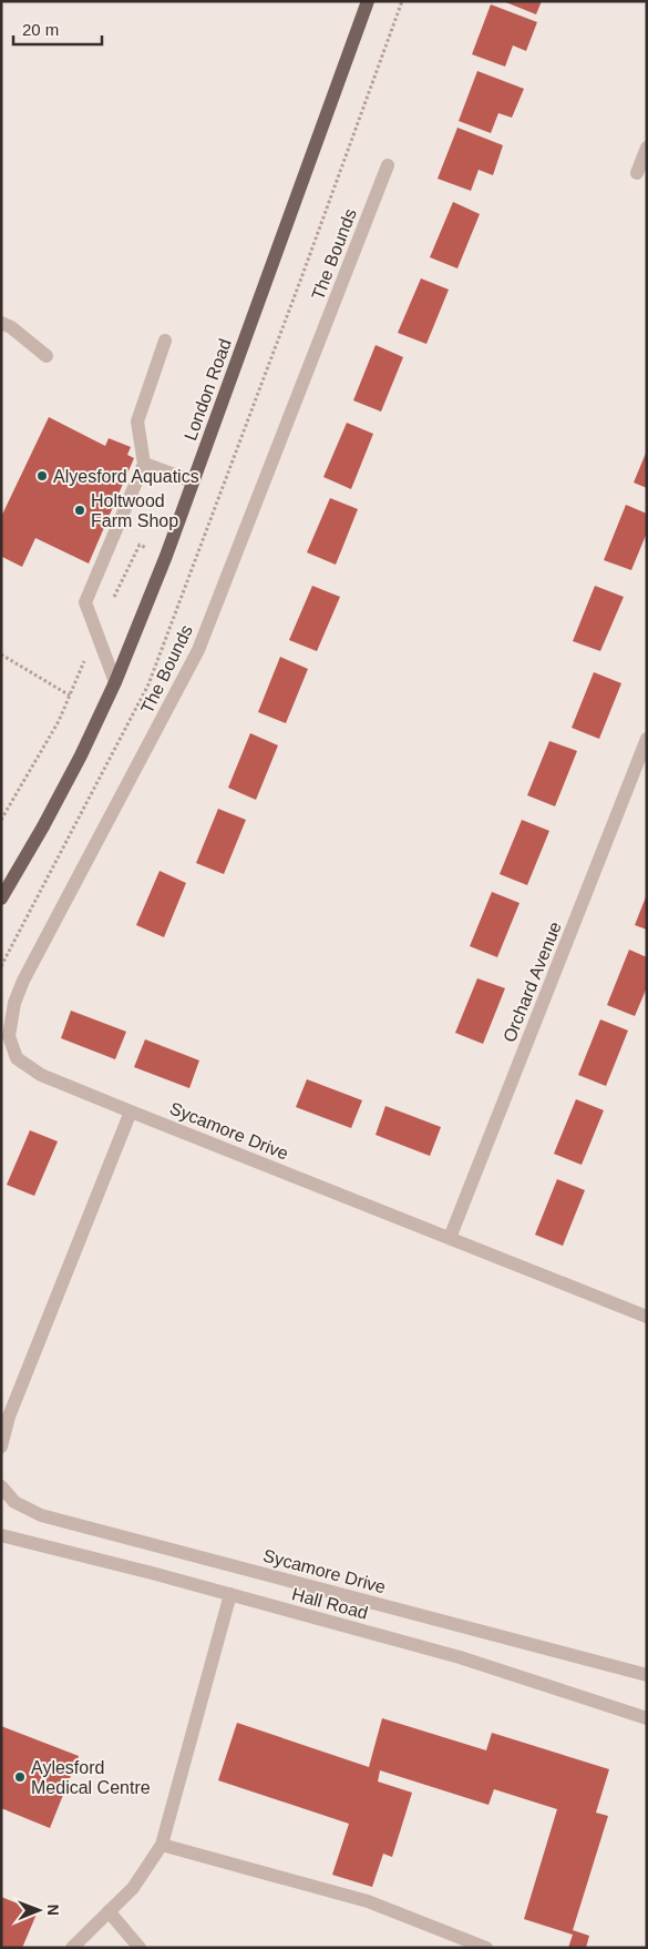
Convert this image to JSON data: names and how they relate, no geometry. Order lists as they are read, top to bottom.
{
  "streets": {
    "main road": ["London Road"],
    "street": [
      "The Bounds",
      "Orchard Avenue",
      "Sycamore Drive",
      "Hall Road"
    ]
  },
  "crossings": [
    ["The Bounds", "Sycamore Drive"],
    ["Orchard Avenue", "Sycamore Drive"]
  ],
  "places": ["Alyesford Aquatics", "Holtwood Farm Shop", "Aylesford Medical Centre"],
  "scale_bar": "20 m",
  "north": "right"
}
